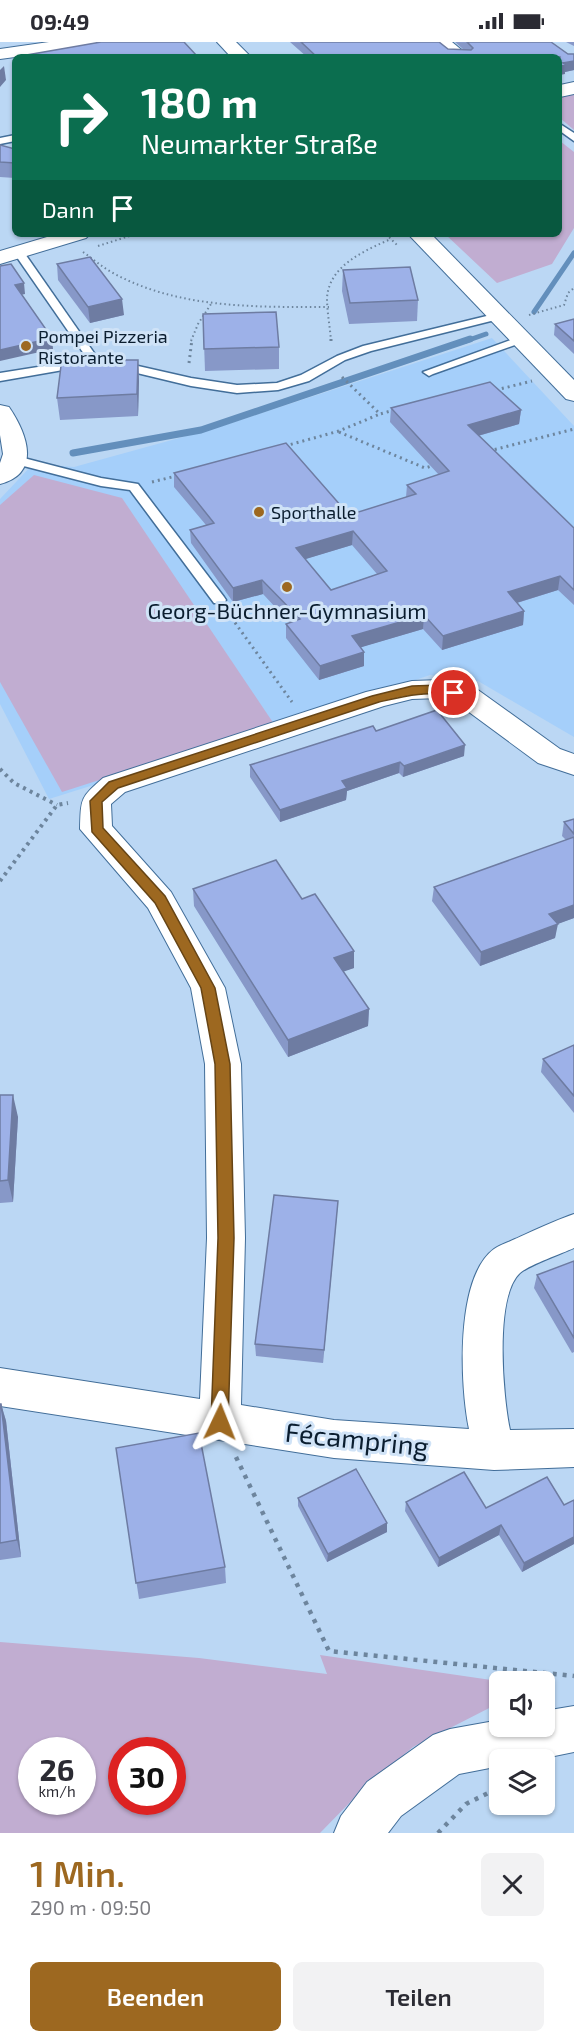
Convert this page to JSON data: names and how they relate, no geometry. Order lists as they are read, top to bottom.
{
  "streets": {
    "street": ["Fécampring"]
  },
  "places": ["Pompei Pizzeria Ristorante", "Sporthalle", "Georg-Büchner-Gymnasium"],
  "page": {
    "status": "09:49",
    "turn": ["180 m", "Neumarkter Straße"],
    "then": "Dann",
    "speed": "26 km/h",
    "limit": "30",
    "heading": ["1 Min.", "290 m · 09:50"],
    "buttons": ["Beenden", "Teilen"]
  }
}
